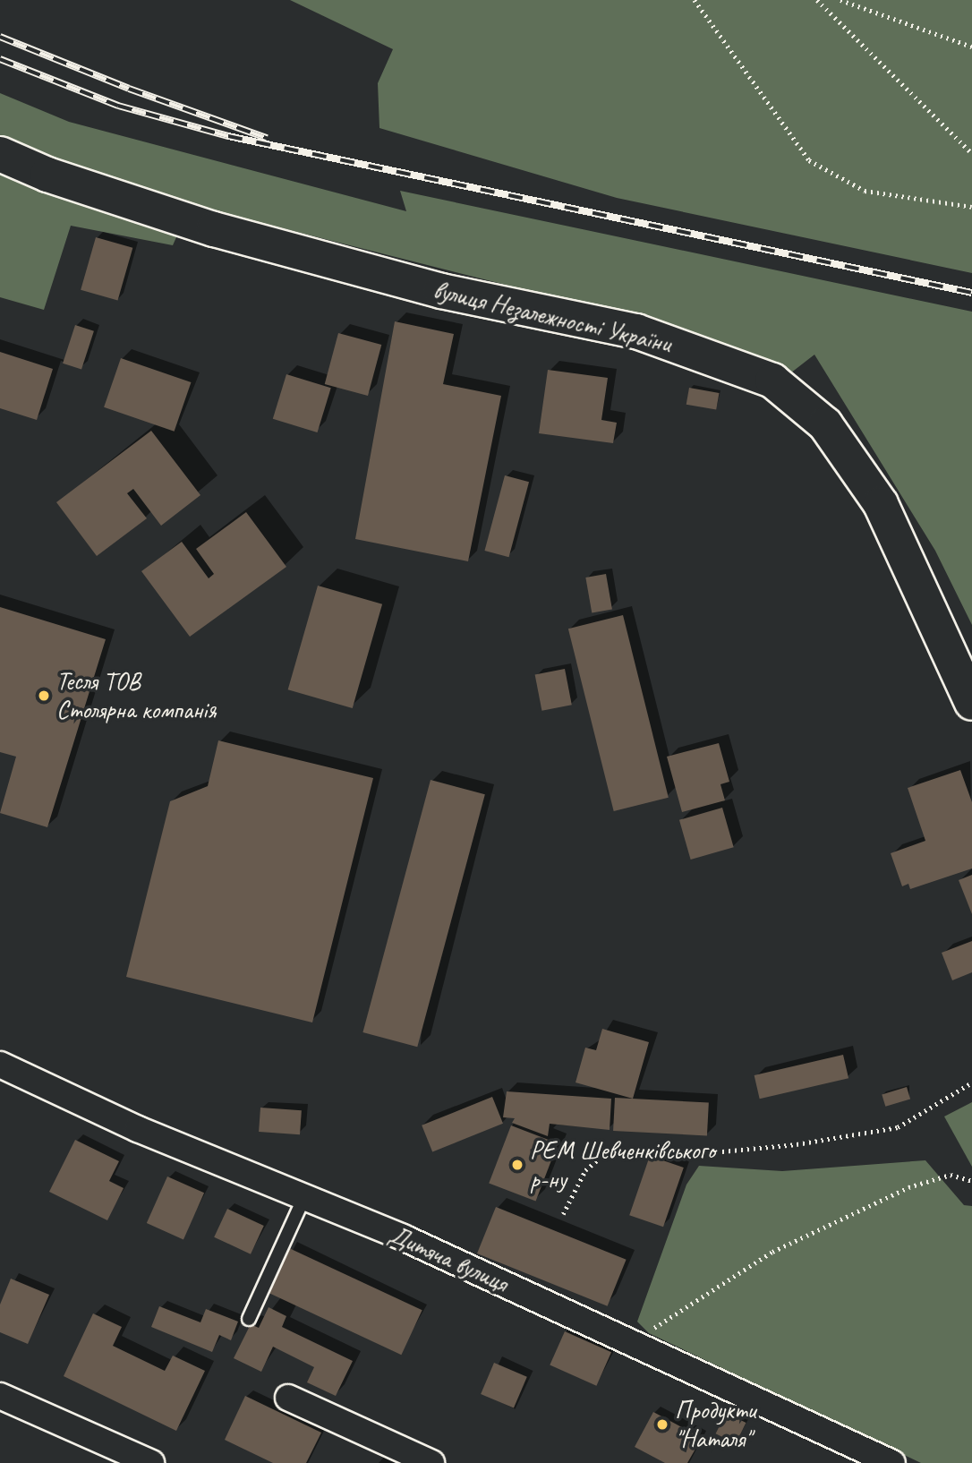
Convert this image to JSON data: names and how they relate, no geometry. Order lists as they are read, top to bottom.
{
  "streets": {
    "main road": ["вулиця Незалежності України"],
    "street": ["Дитяча вулиця"]
  },
  "places": ["Тесля ТОВ Столярна компанія", "РЕМ Шевченківського р-ну", "Продукти \"Наталя\""]
}
